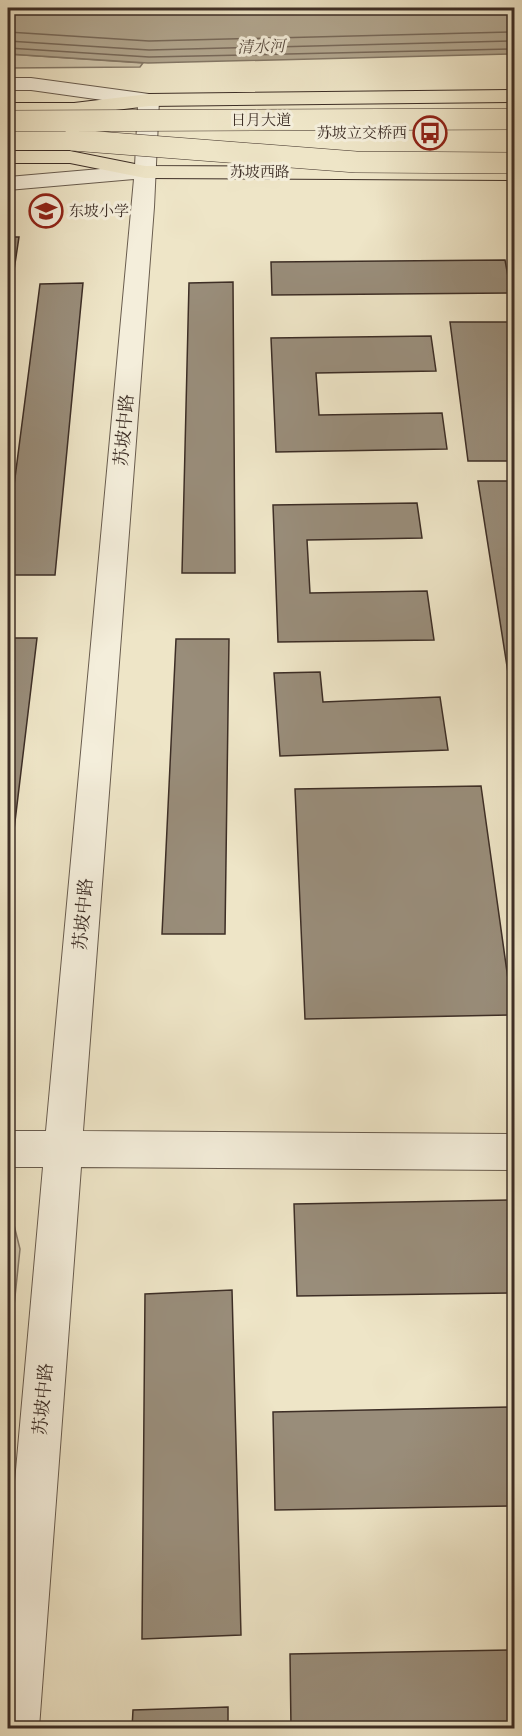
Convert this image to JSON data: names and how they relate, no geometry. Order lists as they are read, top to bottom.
{
  "streets": {
    "main road": ["日月大道", "苏坡西路"],
    "street": ["苏坡中路"]
  },
  "crossings": [
    ["苏坡西路", "苏坡中路"]
  ],
  "water": ["清水河"],
  "places": {
    "bus stop": ["苏坡立交桥西"],
    "school or university": ["东坡小学"]
  }
}
